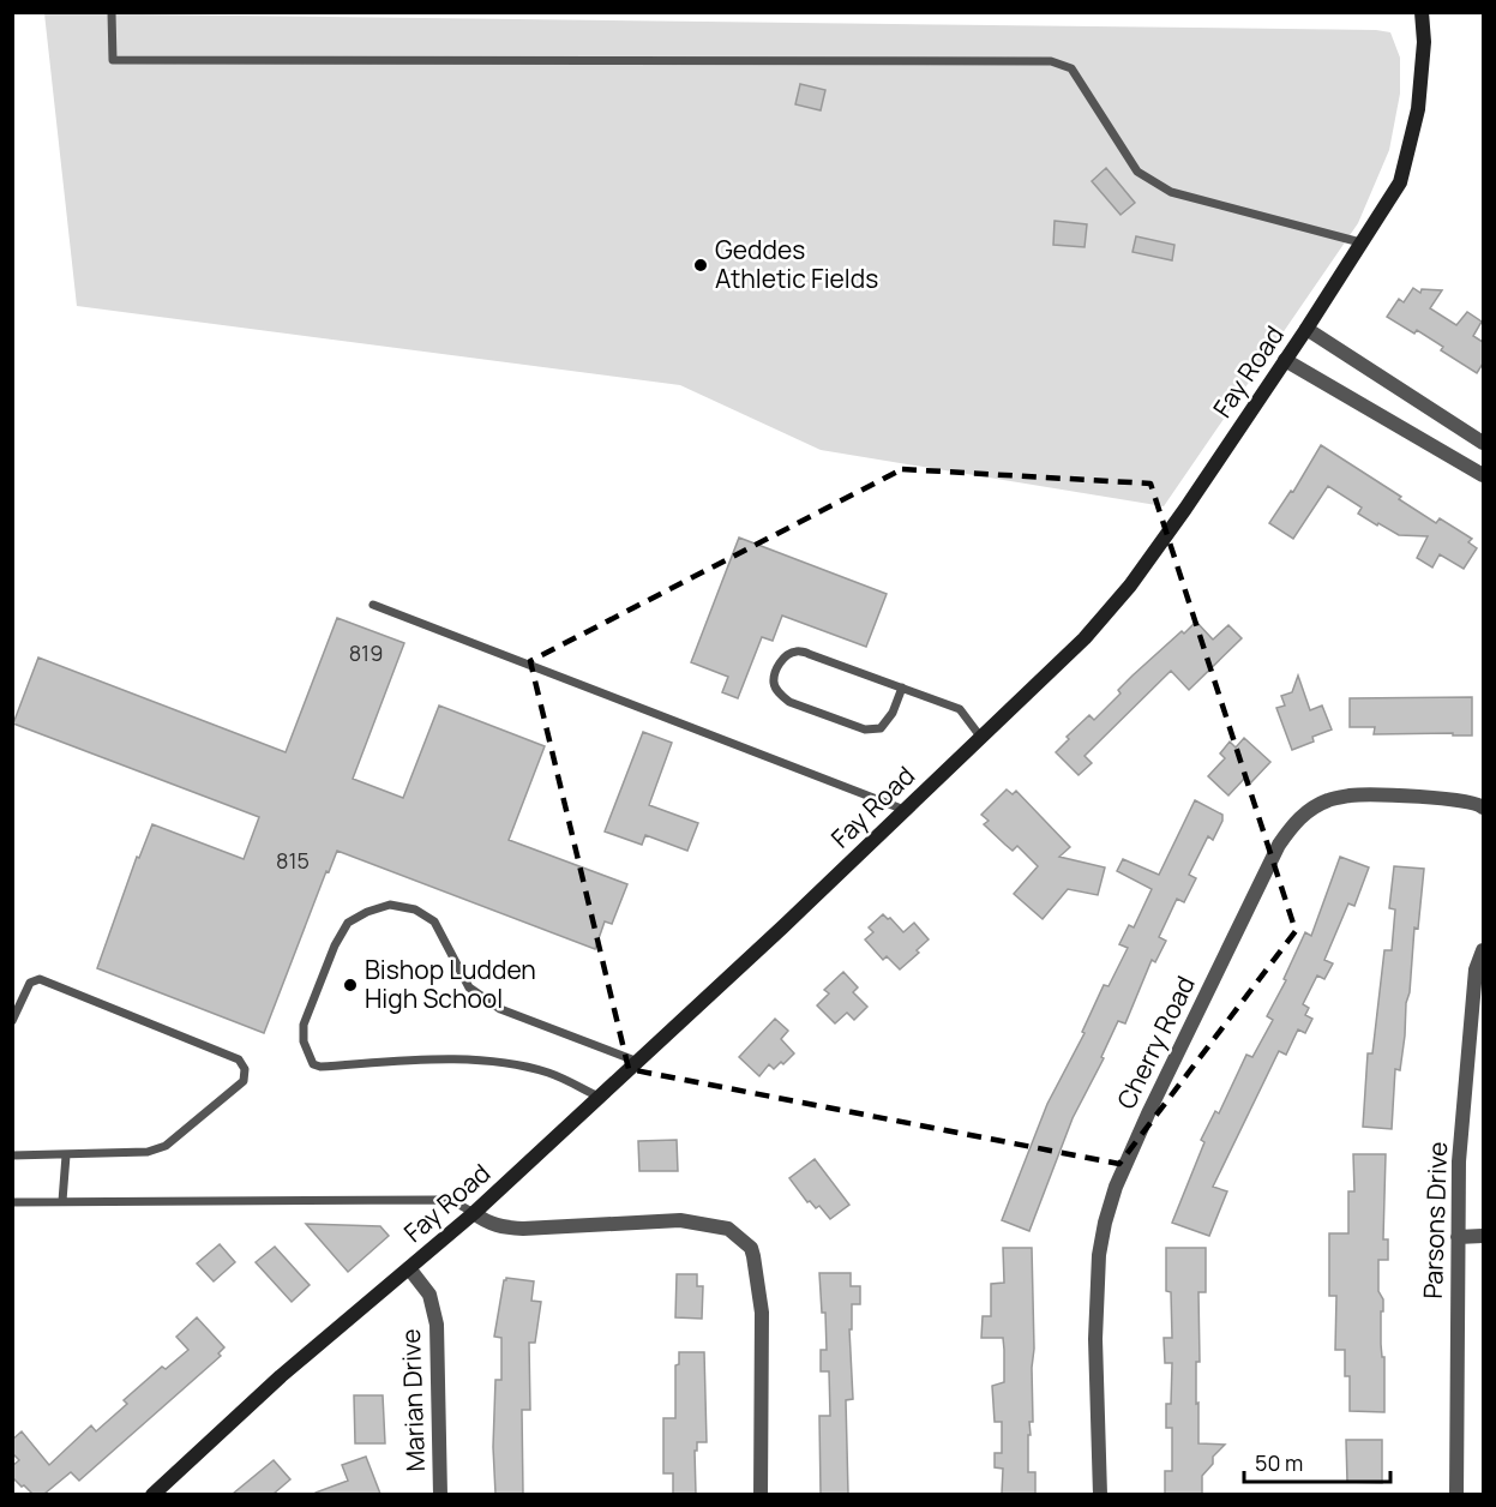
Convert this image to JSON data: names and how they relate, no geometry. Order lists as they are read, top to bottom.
{
  "streets": {
    "street": [
      "Fay Road",
      "Cherry Road",
      "Parsons Drive",
      "Marian Drive"
    ]
  },
  "crossings": [
    ["Fay Road", "Marian Drive"]
  ],
  "places": ["Geddes Athletic Fields", "Bishop Ludden High School"],
  "house_numbers": ["819", "815"],
  "scale_bar": "50 m"
}
